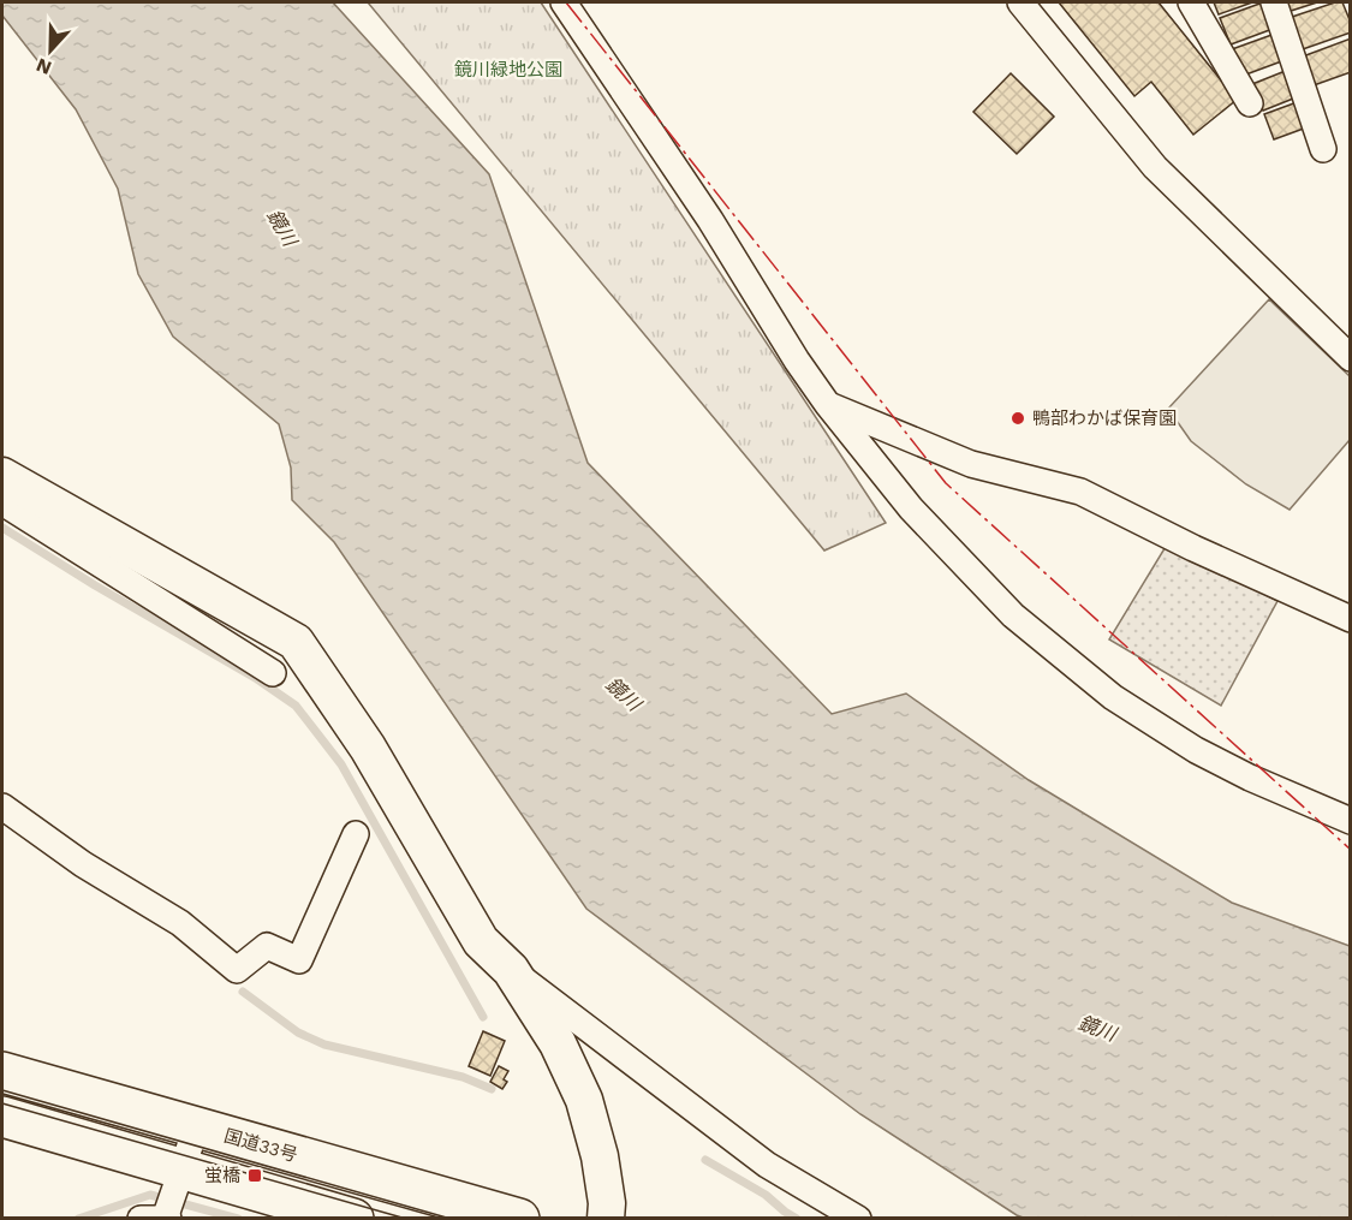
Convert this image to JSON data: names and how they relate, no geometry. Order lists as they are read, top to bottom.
{
  "streets": {
    "highway": ["国道33号"]
  },
  "water": ["鏡川"],
  "parks": ["鏡川緑地公園"],
  "places": {
    "other": ["鴨部わかば保育園"],
    "transit": ["蛍橋"]
  },
  "north": "bottom"
}
